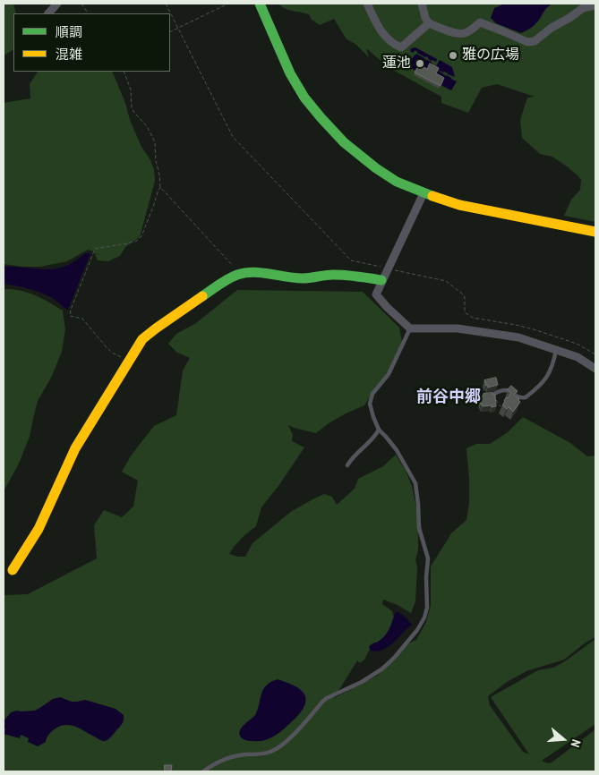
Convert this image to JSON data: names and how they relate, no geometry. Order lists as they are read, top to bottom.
{
  "districts": ["前谷中郷"],
  "places": ["雅の広場", "蓮池"],
  "legend": ["順調", "混雑"],
  "north": "right"
}
